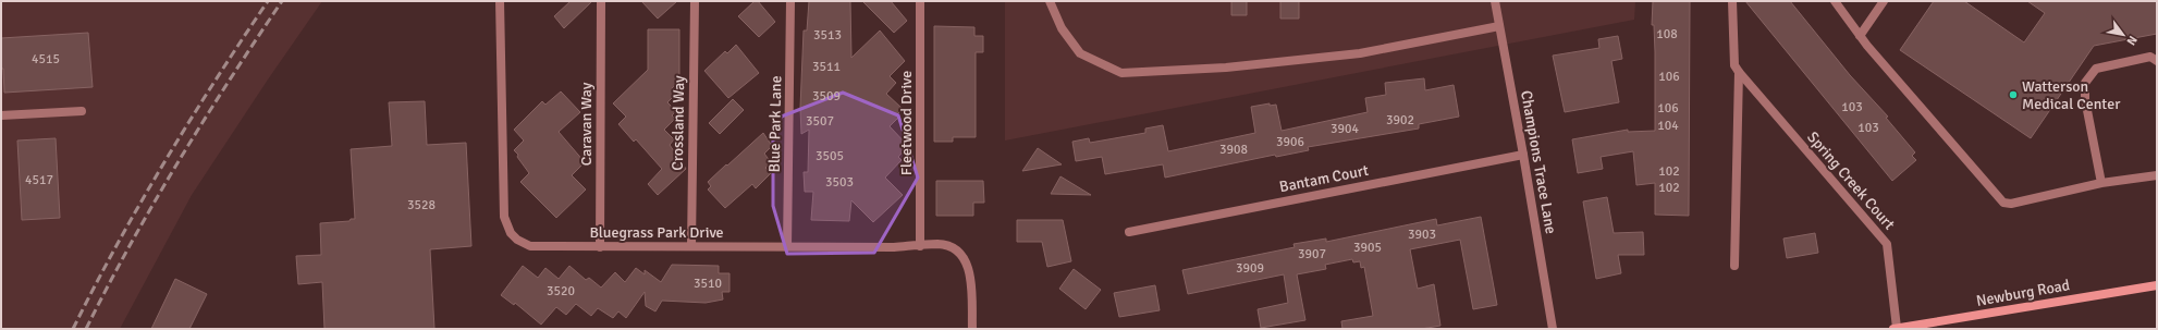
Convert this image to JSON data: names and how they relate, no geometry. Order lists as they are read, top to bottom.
{
  "streets": {
    "main road": ["Newburg Road"],
    "street": [
      "Crossland Way",
      "Fleetwood Drive",
      "Caravan Way",
      "Blue Park Lane",
      "Champions Trace Lane",
      "Bantam Court",
      "Spring Creek Court",
      "Bluegrass Park Drive"
    ]
  },
  "crossings": [
    ["Crossland Way", "Bluegrass Park Drive"],
    ["Fleetwood Drive", "Bluegrass Park Drive"],
    ["Caravan Way", "Bluegrass Park Drive"],
    ["Blue Park Lane", "Bluegrass Park Drive"],
    ["Champions Trace Lane", "Bantam Court"],
    ["Spring Creek Court", "Newburg Road"]
  ],
  "places": ["Watterson Medical Center"],
  "house_numbers": [
    "108",
    "3513",
    "4515",
    "3511",
    "106",
    "3509",
    "103",
    "106",
    "3902",
    "3507",
    "104",
    "103",
    "3904",
    "3906",
    "3908",
    "3505",
    "102",
    "4517",
    "3503",
    "102",
    "3528",
    "3903",
    "3905",
    "3907",
    "3909",
    "3510",
    "3520"
  ],
  "north": "bottom right"
}
